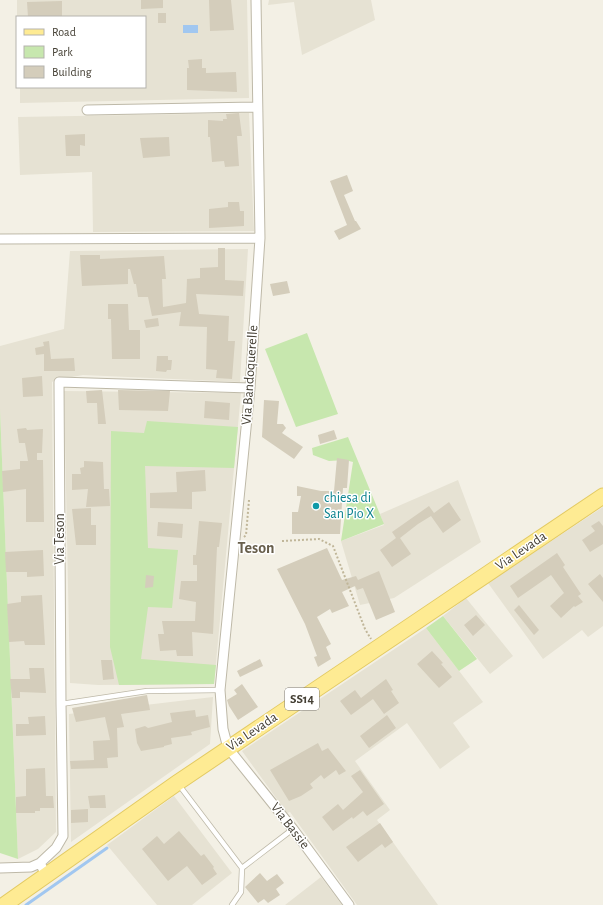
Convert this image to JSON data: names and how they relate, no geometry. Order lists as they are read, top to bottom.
{
  "streets": {
    "main road": ["Via Levada", "SS14"],
    "street": ["Via Bandoquerelle", "Via Teson", "Via Bassie"]
  },
  "crossings": [
    ["Via Bandoquerelle", "Via Teson"],
    ["Via Bandoquerelle", "Via Levada"],
    ["Via Bandoquerelle", "Via Bassie"],
    ["Via Teson", "Via Levada"],
    ["Via Levada", "Via Bassie"]
  ],
  "districts": ["Teson"],
  "places": ["chiesa di San Pio X"],
  "legend": ["Road", "Park", "Building"]
}
